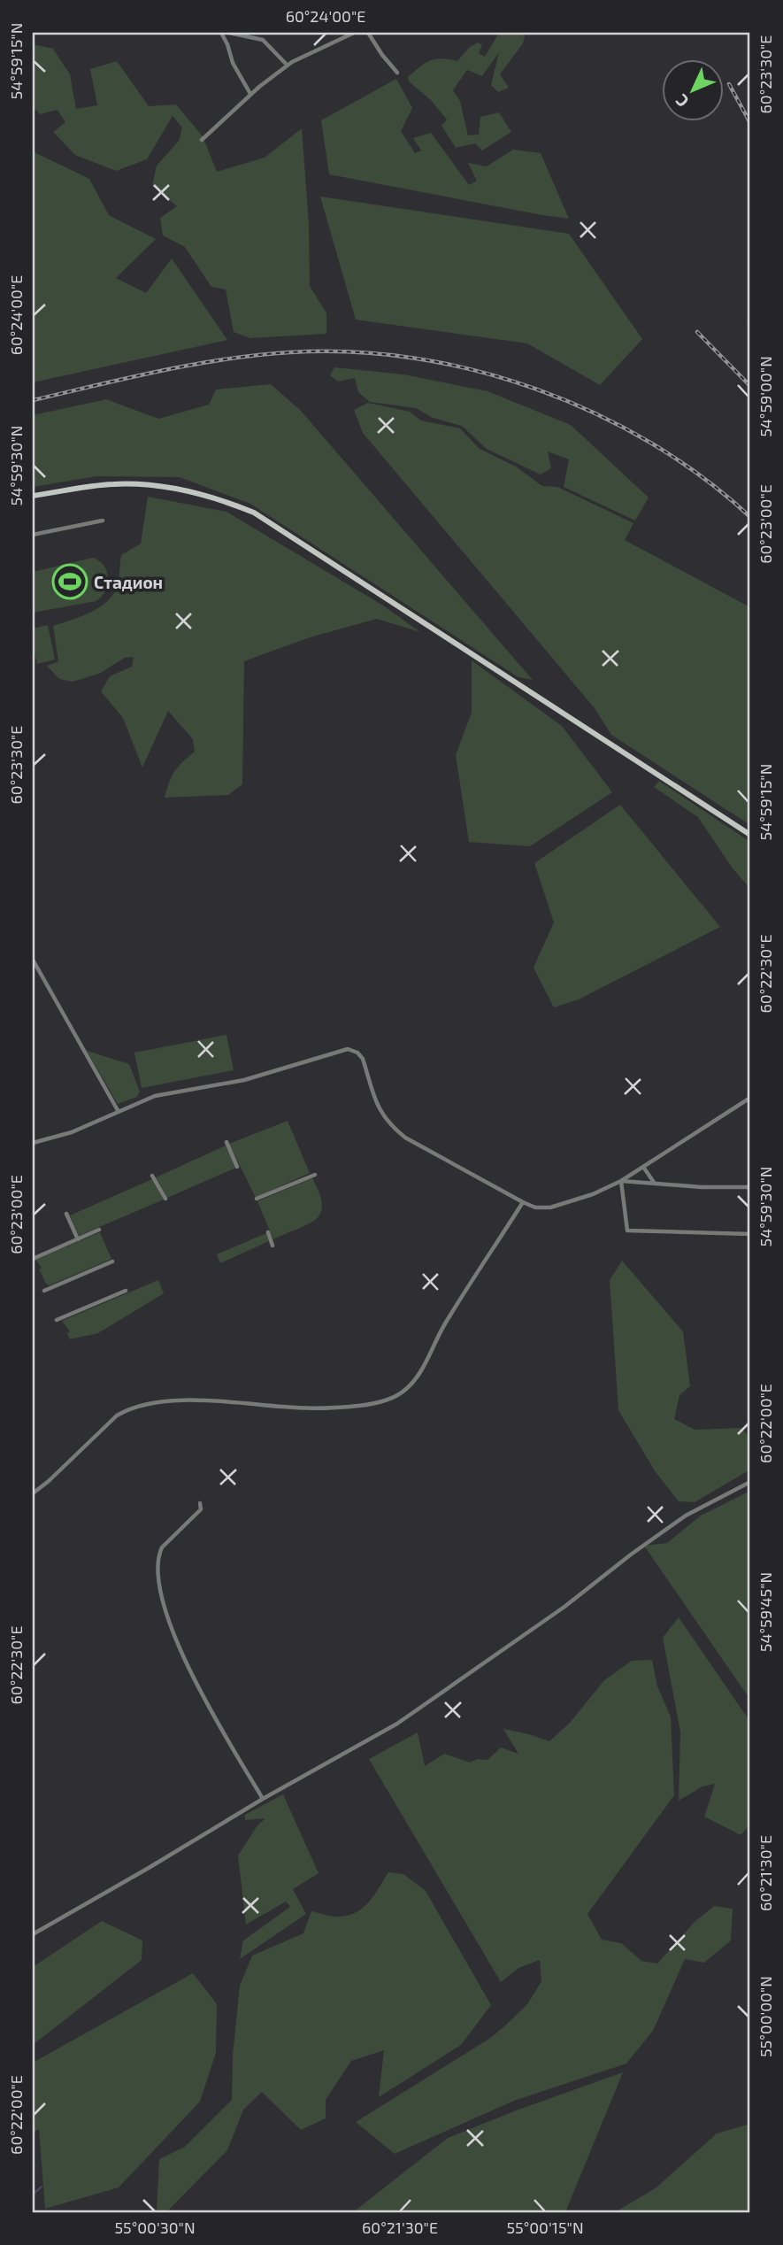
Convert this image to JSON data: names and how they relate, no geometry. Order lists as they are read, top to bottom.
{
  "places": {
    "sports": ["Стадион"]
  },
  "north": "bottom left",
  "coordinates": [
    "60°24'00\"E",
    "54°59'15\"N",
    "60°23'30\"E",
    "54°59'00\"N",
    "54°59'30\"N",
    "60°23'00\"E",
    "60°22'30\"E",
    "60°22'00\"E",
    "54°59'45\"N",
    "60°21'30\"E",
    "55°00'00\"N",
    "55°00'30\"N",
    "55°00'15\"N"
  ]
}
